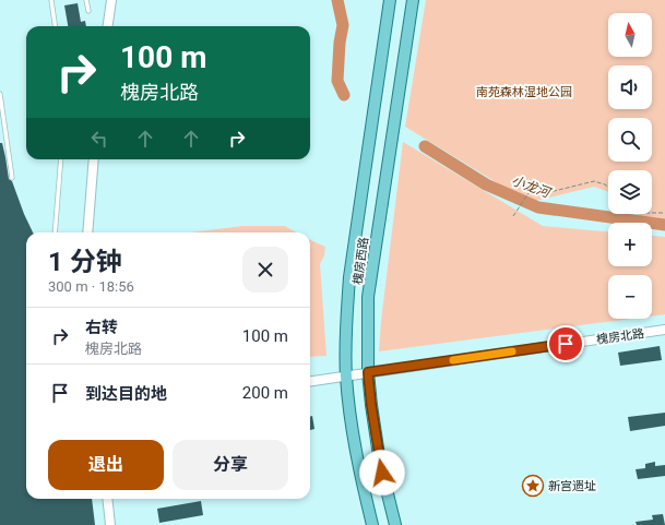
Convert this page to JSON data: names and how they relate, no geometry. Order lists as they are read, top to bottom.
{
  "streets": {
    "main road": ["槐房西路"],
    "street": ["槐房北路"]
  },
  "crossings": [
    ["槐房西路", "槐房北路"]
  ],
  "water": ["小龙河"],
  "parks": ["南苑森林湿地公园"],
  "places": {
    "place": ["新宫遗址"]
  },
  "north": "top",
  "page": {
    "map_buttons": ["+", "−"],
    "turn": ["100 m", "槐房北路"],
    "heading": ["1 分钟", "300 m · 18:56"],
    "list": [
      {
        "name": "右转",
        "note": "槐房北路",
        "value": "100 m"
      },
      {
        "name": "到达目的地",
        "value": "200 m"
      }
    ],
    "buttons": ["退出", "分享"]
  }
}
